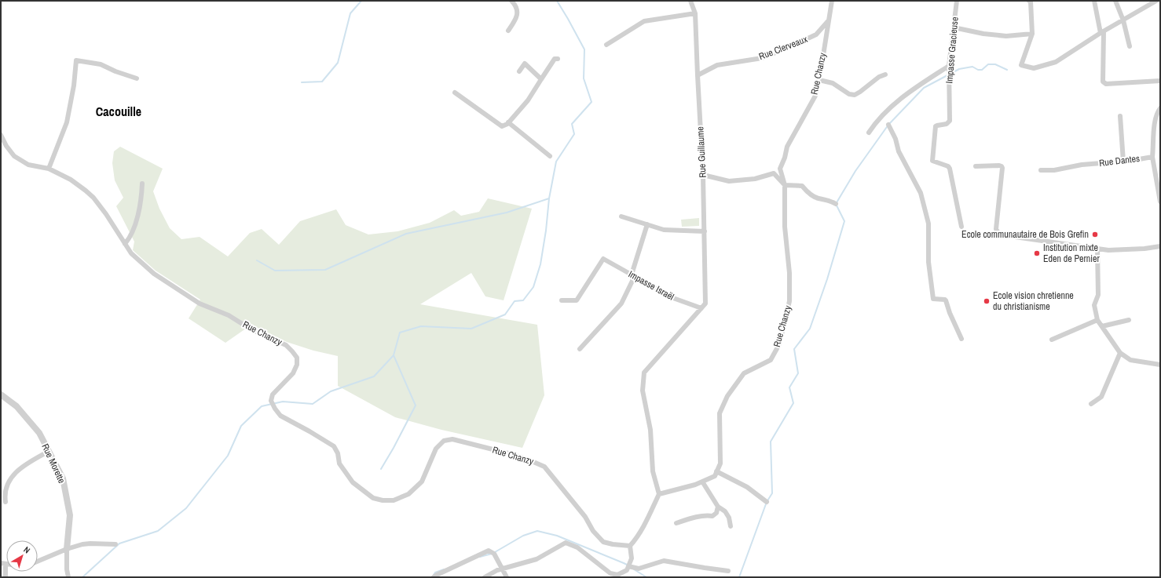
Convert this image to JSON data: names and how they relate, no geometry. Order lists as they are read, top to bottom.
{
  "streets": {
    "street": [
      "Rue Clerveaux",
      "Impasse Gracieuse",
      "Rue Chanzy",
      "Rue Guillaume",
      "Rue Dantes",
      "Impasse Israël",
      "Rue Morette"
    ]
  },
  "crossings": [
    ["Rue Clerveaux", "Rue Chanzy"],
    ["Rue Clerveaux", "Rue Guillaume"],
    ["Rue Guillaume", "Impasse Israël"]
  ],
  "districts": ["Cacouille"],
  "places": ["Ecole communautaire de Bois Grefin", "Institution mixte Eden de Pernier", "Ecole vision chretienne du christianisme"],
  "north": "top right"
}
